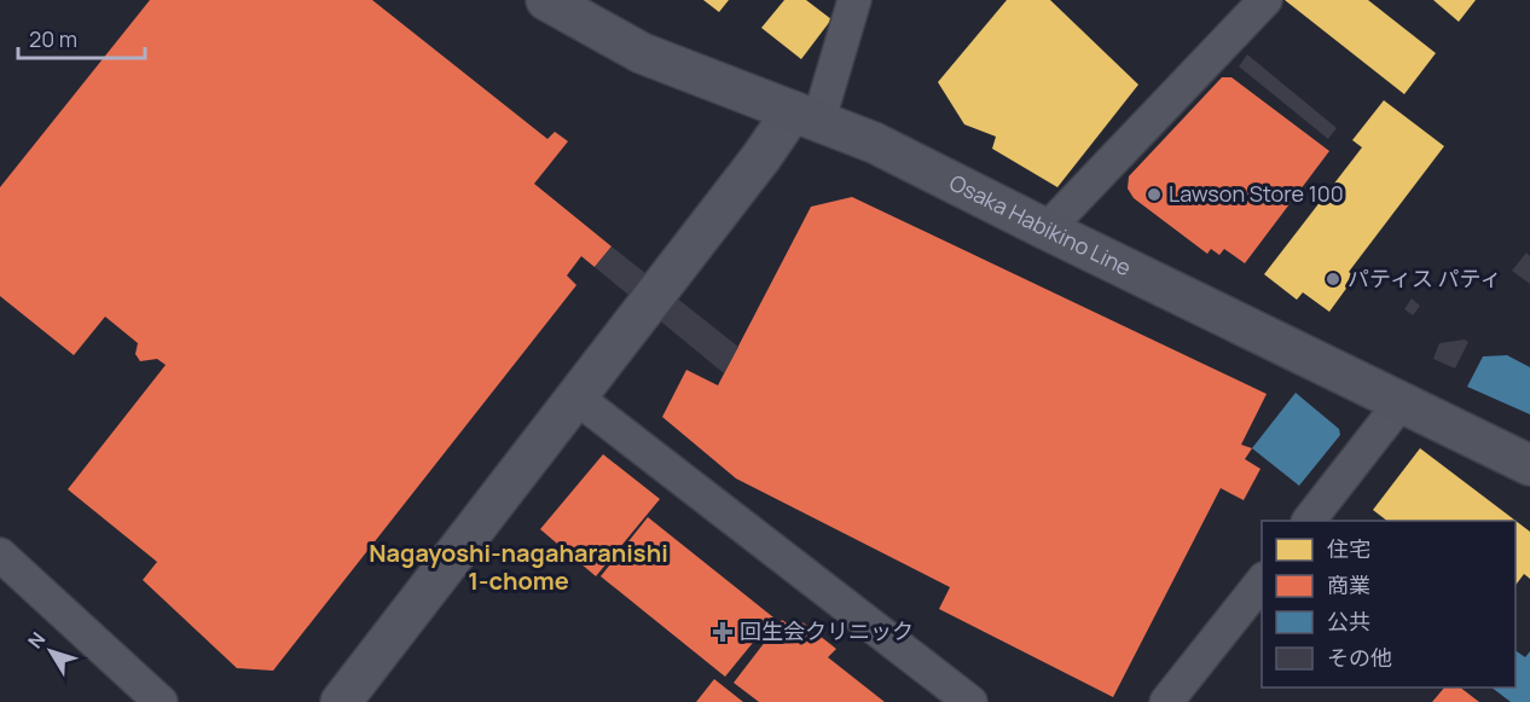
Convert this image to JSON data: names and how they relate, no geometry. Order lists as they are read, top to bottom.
{
  "streets": {
    "main road": ["Osaka Habikino Line"]
  },
  "districts": ["Nagayoshi-nagaharanishi 1-chome"],
  "places": {
    "other": ["Lawson Store 100", "パティス パティ"],
    "health": ["回生会クリニック"]
  },
  "legend": [
    "住宅",
    "商業",
    "公共",
    "その他"
  ],
  "scale_bar": "20 m",
  "north": "top left"
}
